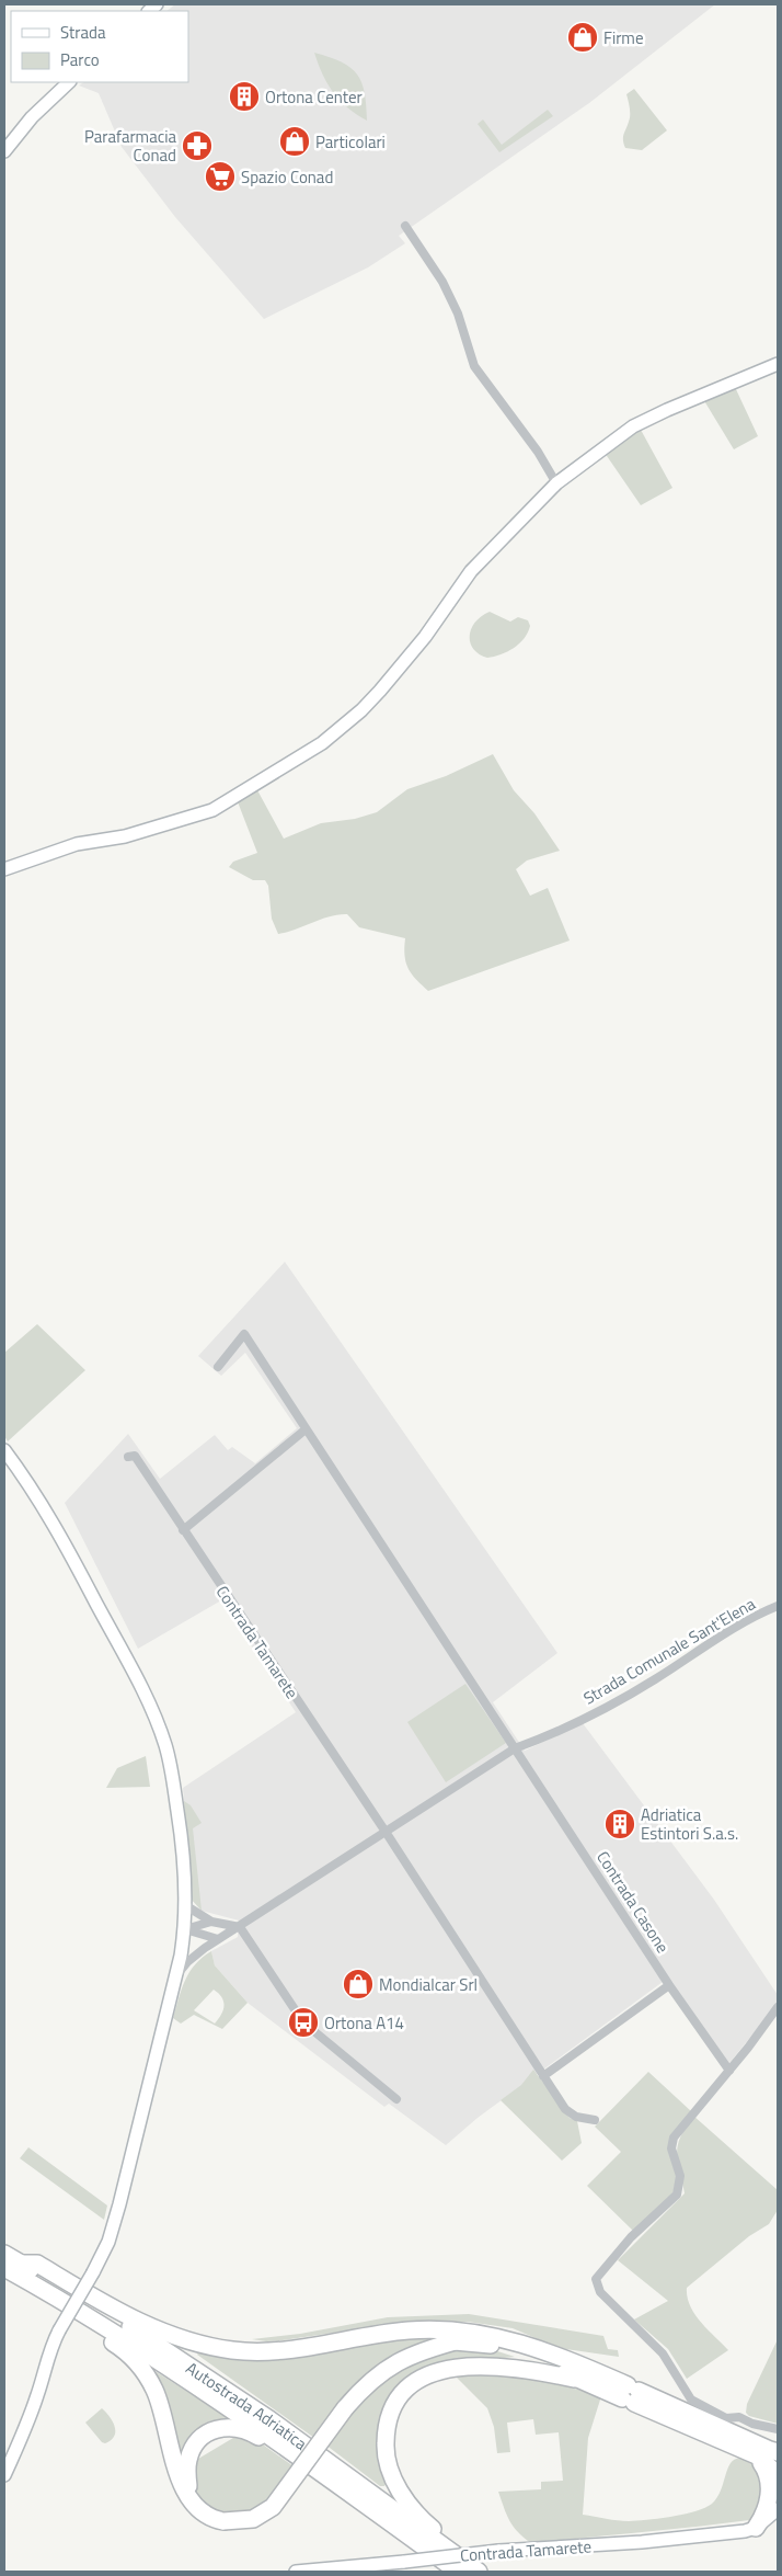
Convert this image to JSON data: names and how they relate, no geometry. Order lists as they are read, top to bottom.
{
  "streets": {
    "highway": ["Autostrada Adriatica"],
    "main road": ["Contrada Tamarete"],
    "street": ["Strada Comunale Sant'Elena", "Contrada Casone"]
  },
  "crossings": [
    ["Contrada Tamarete", "Strada Comunale Sant'Elena"],
    ["Strada Comunale Sant'Elena", "Contrada Casone"]
  ],
  "places": {
    "shop": ["Firme", "Particolari", "Mondialcar Srl"],
    "building": ["Ortona Center", "Adriatica Estintori S.a.s."],
    "pharmacy": ["Parafarmacia Conad"],
    "supermarket": ["Spazio Conad"],
    "bus stop": ["Ortona A14"]
  },
  "legend": ["Strada", "Parco"]
}
